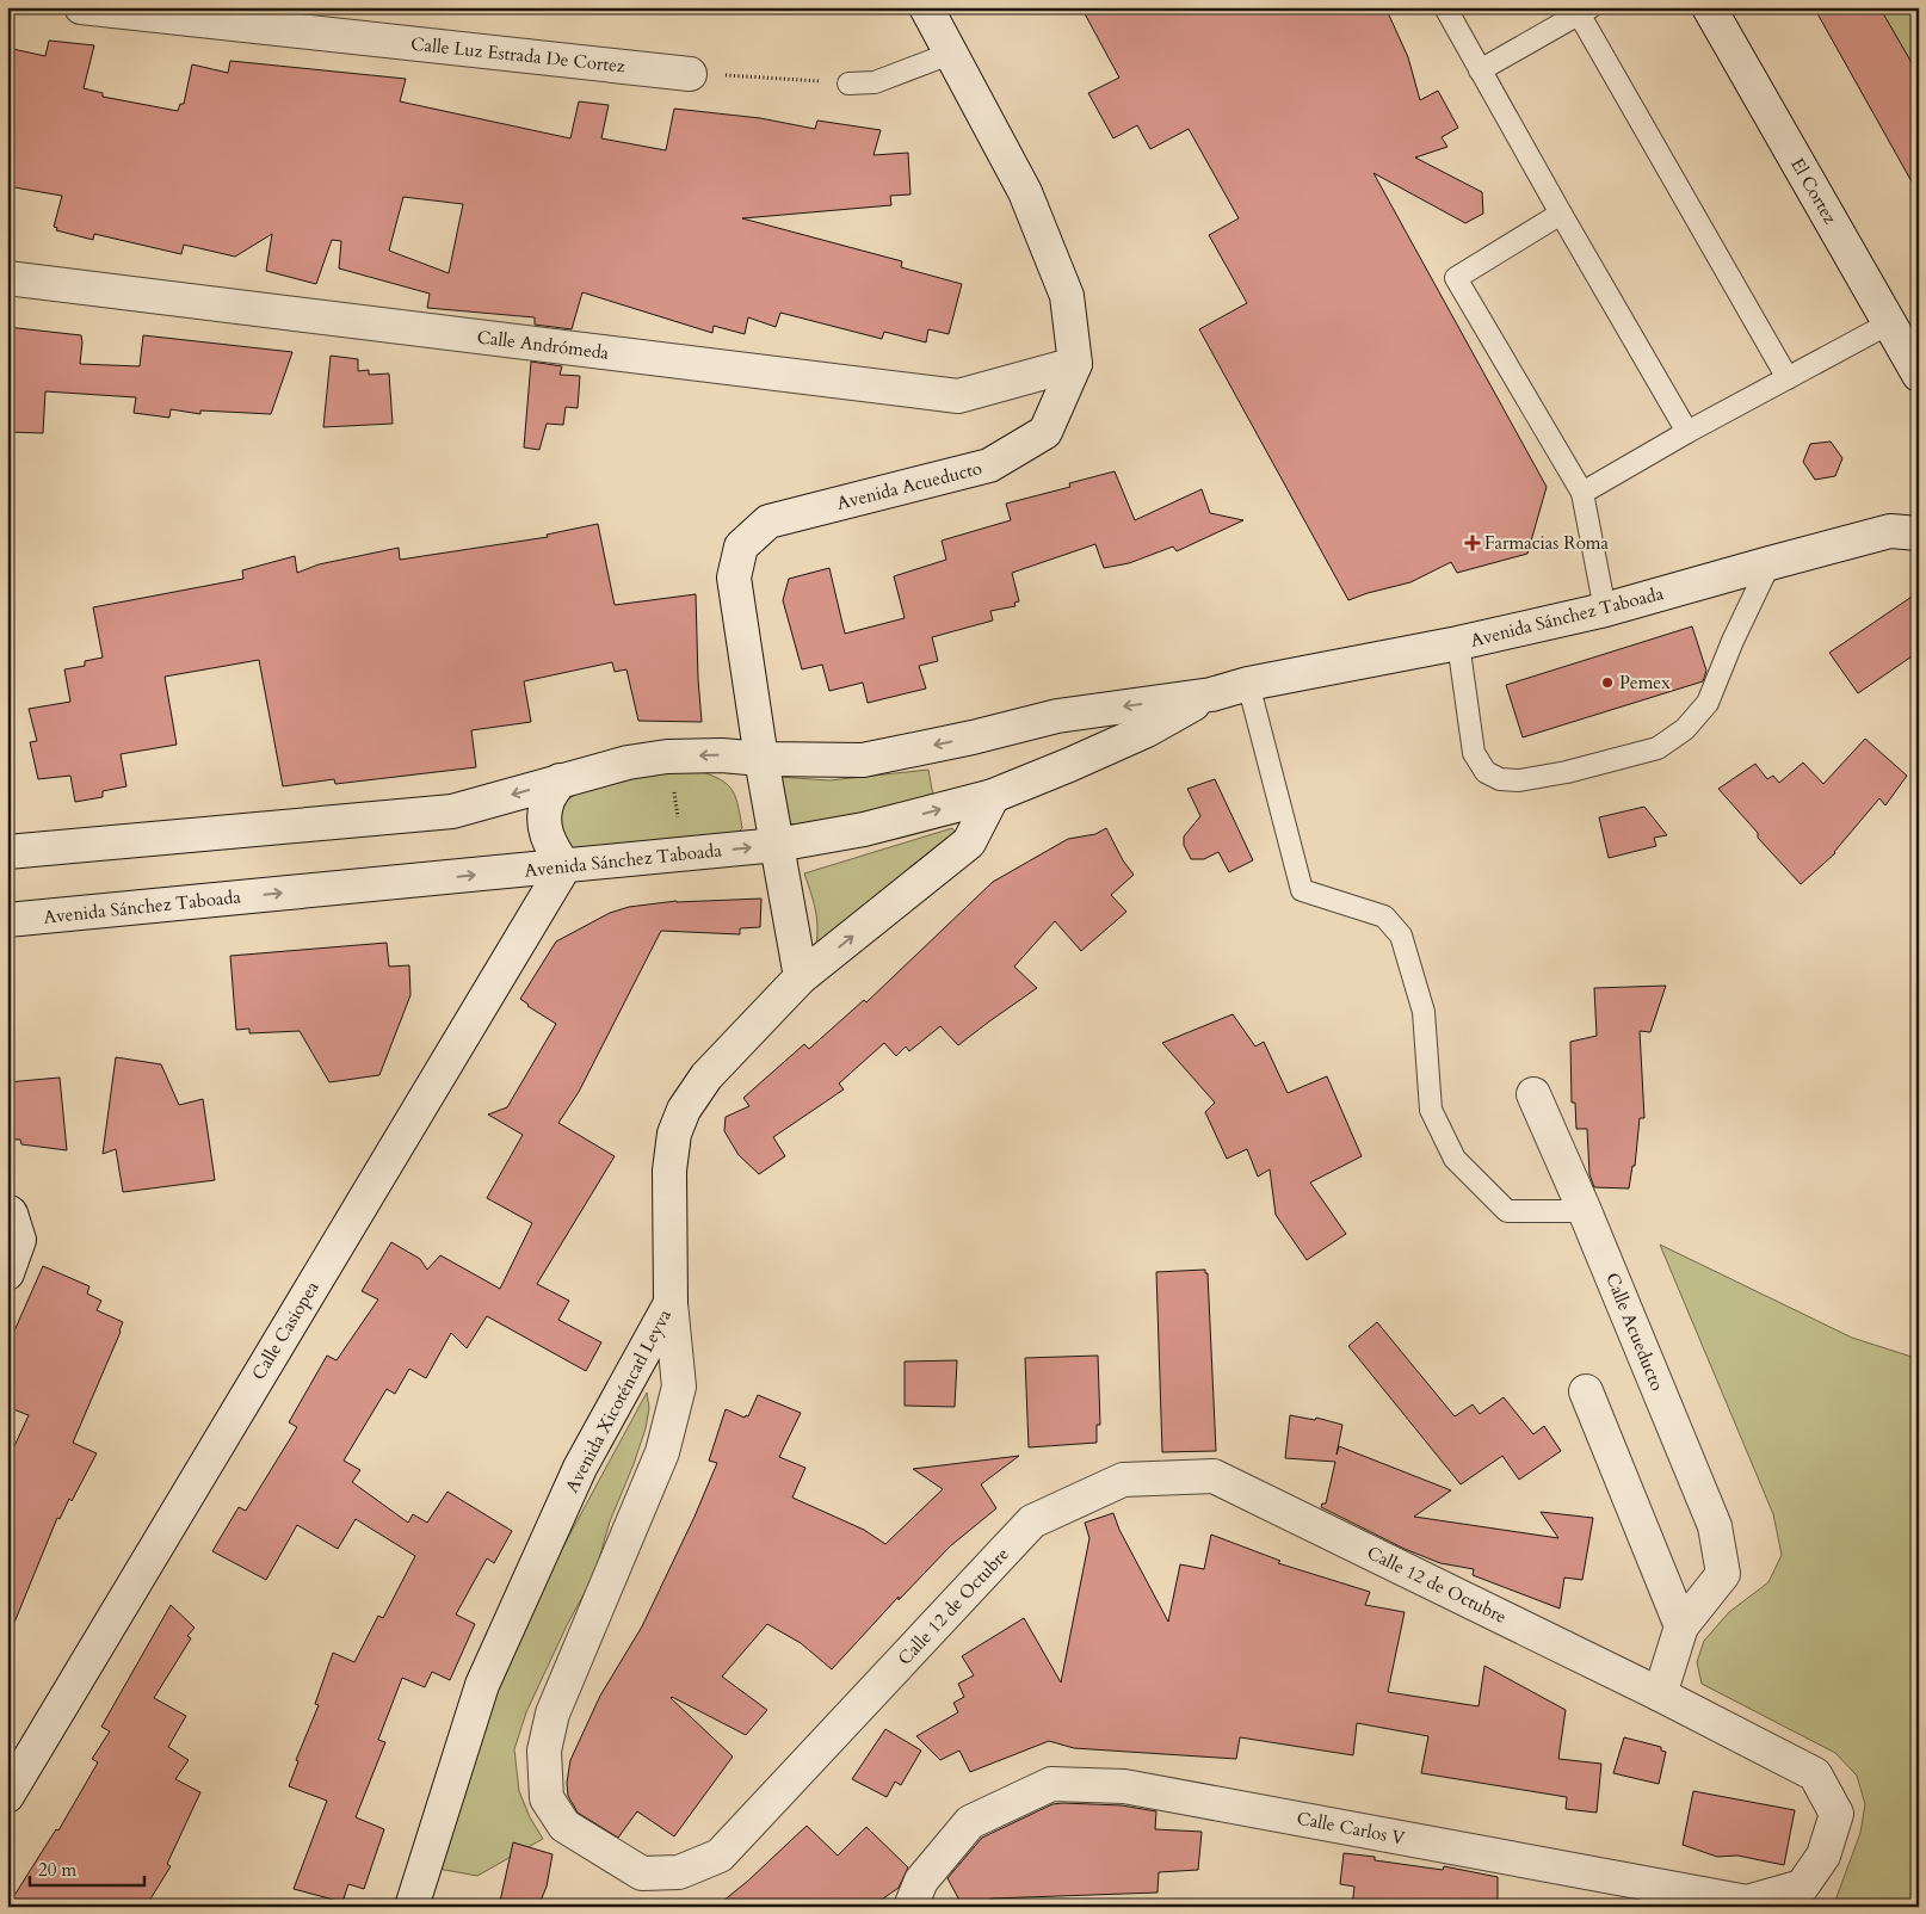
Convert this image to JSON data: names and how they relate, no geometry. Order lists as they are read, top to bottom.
{
  "streets": {
    "street": [
      "Calle Luz Estrada De Cortez",
      "El Cortez",
      "Calle Andrómeda",
      "Avenida Acueducto",
      "Avenida Sánchez Taboada",
      "Calle Casiopea",
      "Calle Acueducto",
      "Avenida Xicoténcatl Leyva",
      "Calle 12 de Octubre",
      "Calle Carlos V"
    ]
  },
  "crossings": [
    ["Calle Andrómeda", "Avenida Acueducto"],
    ["Avenida Acueducto", "Avenida Sánchez Taboada"],
    ["Avenida Sánchez Taboada", "Calle Casiopea"],
    ["Avenida Sánchez Taboada", "Avenida Xicoténcatl Leyva"],
    ["Avenida Xicoténcatl Leyva", "Calle 12 de Octubre"],
    ["Calle 12 de Octubre", "Calle Carlos V"]
  ],
  "places": {
    "health": ["Farmacias Roma"],
    "other": ["Pemex"]
  },
  "scale_bar": "20 m"
}
